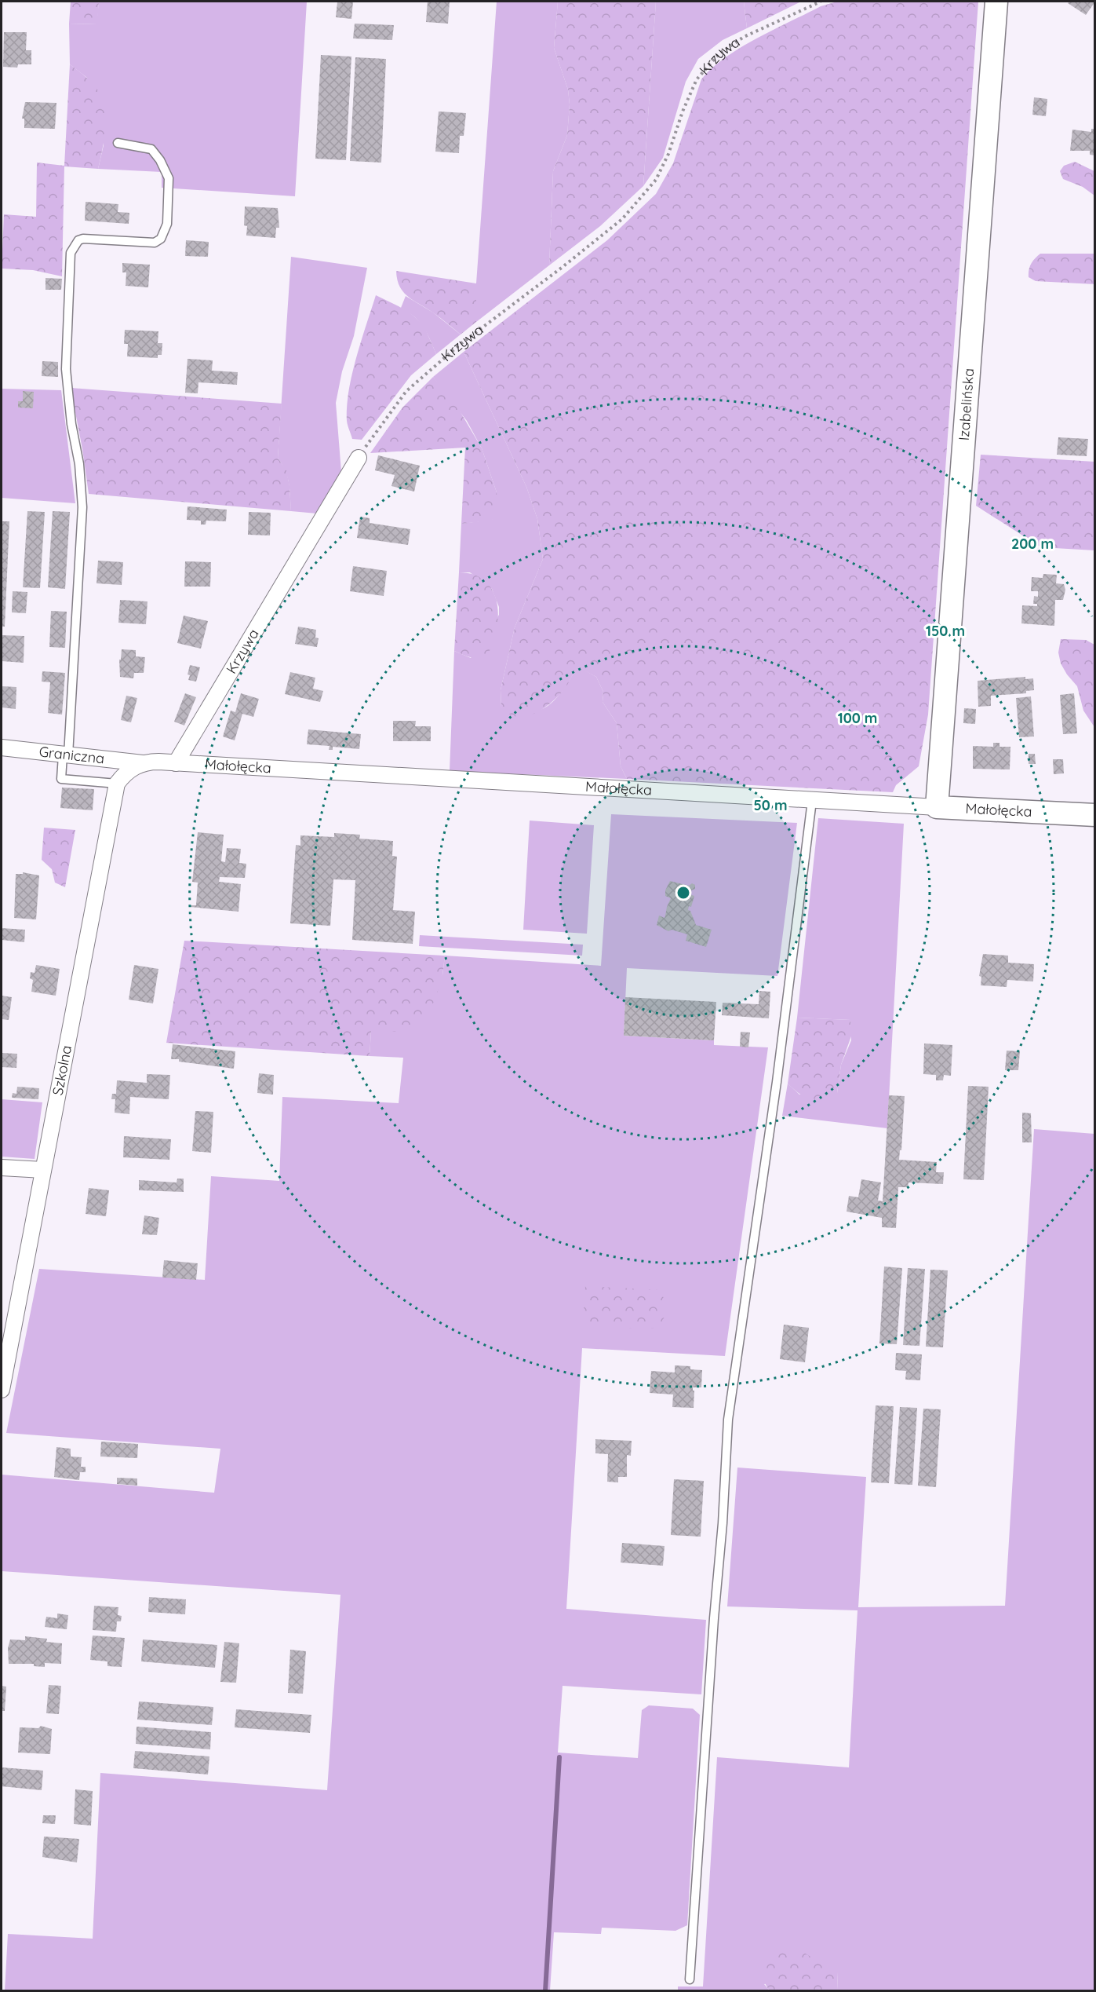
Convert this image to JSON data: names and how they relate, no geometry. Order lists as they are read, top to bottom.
{
  "streets": {
    "street": [
      "Krzywa",
      "Izabelińska",
      "Graniczna",
      "Małołęcka",
      "Szkolna"
    ]
  },
  "crossings": [
    ["Krzywa", "Małołęcka"],
    ["Izabelińska", "Małołęcka"],
    ["Graniczna", "Małołęcka"]
  ],
  "rings": [
    "200 m",
    "150 m",
    "100 m",
    "50 m"
  ]
}
